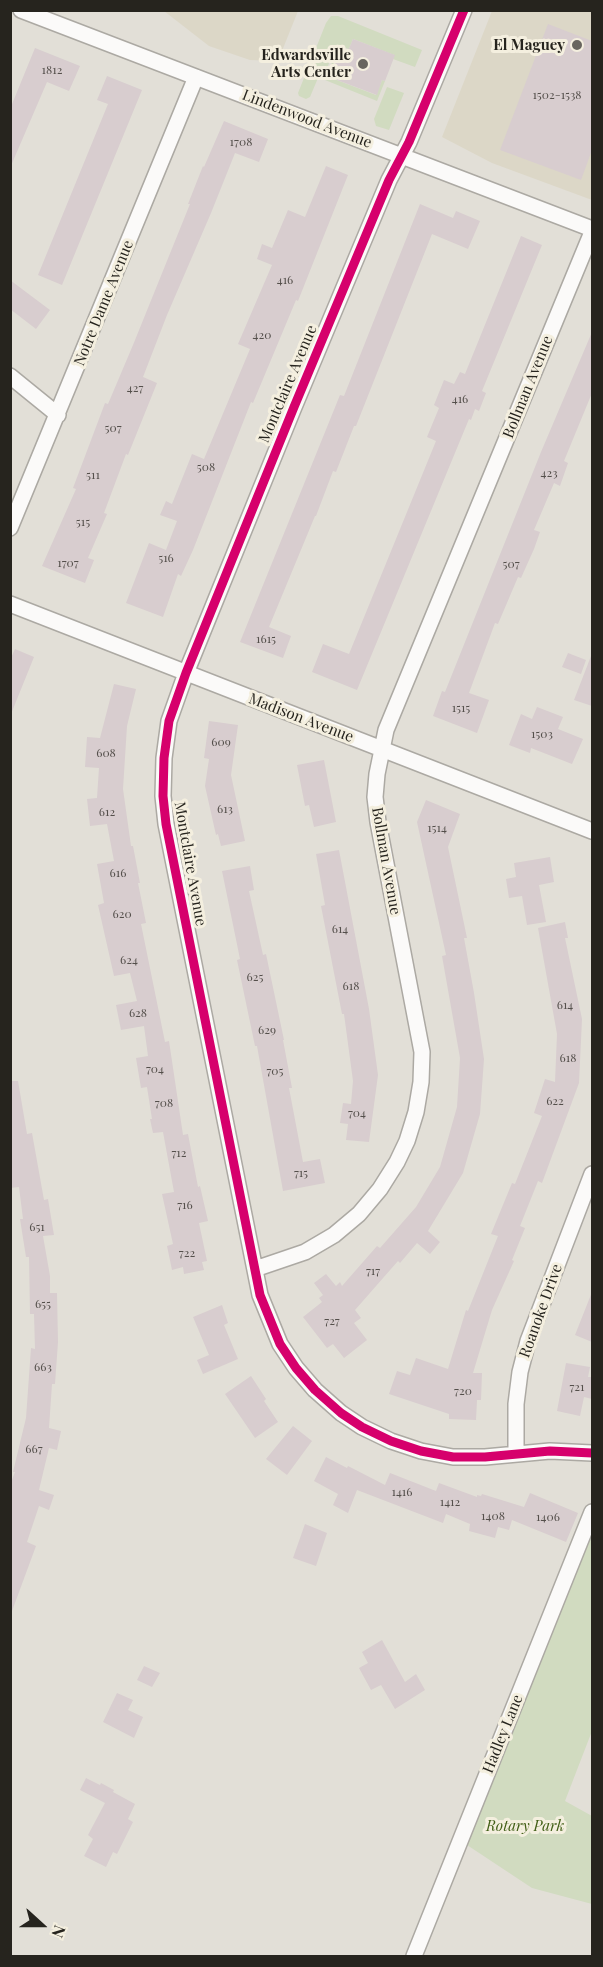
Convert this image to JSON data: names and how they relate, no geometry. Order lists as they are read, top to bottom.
{
  "streets": {
    "street": [
      "Lindenwood Avenue",
      "Notre Dame Avenue",
      "Montclaire Avenue",
      "Bollman Avenue",
      "Madison Avenue",
      "Roanoke Drive",
      "Hadley Lane"
    ]
  },
  "crossings": [
    ["Lindenwood Avenue", "Notre Dame Avenue"],
    ["Lindenwood Avenue", "Montclaire Avenue"],
    ["Lindenwood Avenue", "Bollman Avenue"],
    ["Montclaire Avenue", "Bollman Avenue"],
    ["Montclaire Avenue", "Madison Avenue"],
    ["Montclaire Avenue", "Roanoke Drive"],
    ["Bollman Avenue", "Madison Avenue"]
  ],
  "parks": ["Rotary Park"],
  "places": ["El Maguey", "Edwardsville Arts Center"],
  "house_numbers": [
    "1812",
    "1502-1538",
    "1708",
    "416",
    "420",
    "427",
    "416",
    "507",
    "508",
    "423",
    "511",
    "515",
    "516",
    "1707",
    "507",
    "1615",
    "1515",
    "1503",
    "609",
    "608",
    "613",
    "612",
    "1514",
    "616",
    "620",
    "614",
    "624",
    "625",
    "618",
    "614",
    "628",
    "629",
    "618",
    "704",
    "705",
    "622",
    "708",
    "704",
    "712",
    "715",
    "716",
    "651",
    "722",
    "717",
    "655",
    "727",
    "663",
    "721",
    "720",
    "667",
    "1416",
    "1412",
    "1408",
    "1406"
  ],
  "north": "right"
}
